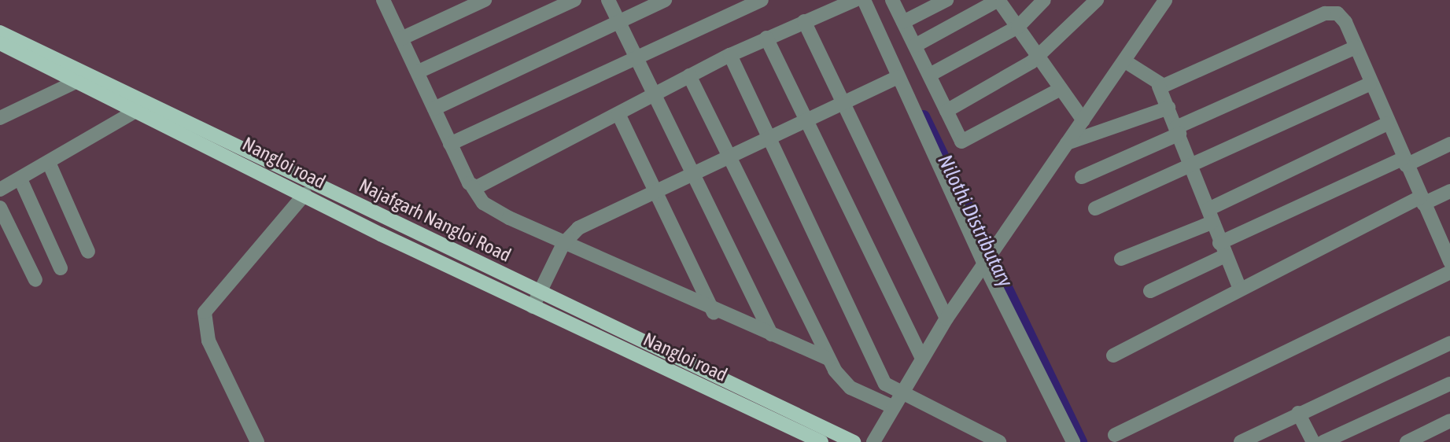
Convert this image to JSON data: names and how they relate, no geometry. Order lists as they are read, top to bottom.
{
  "streets": {
    "main road": ["Nangloi road", "Najafgarh Nangloi Road"]
  },
  "crossings": [
    ["Nangloi road", "Najafgarh Nangloi Road"]
  ],
  "water": ["Nilothi Distributary"]
}
